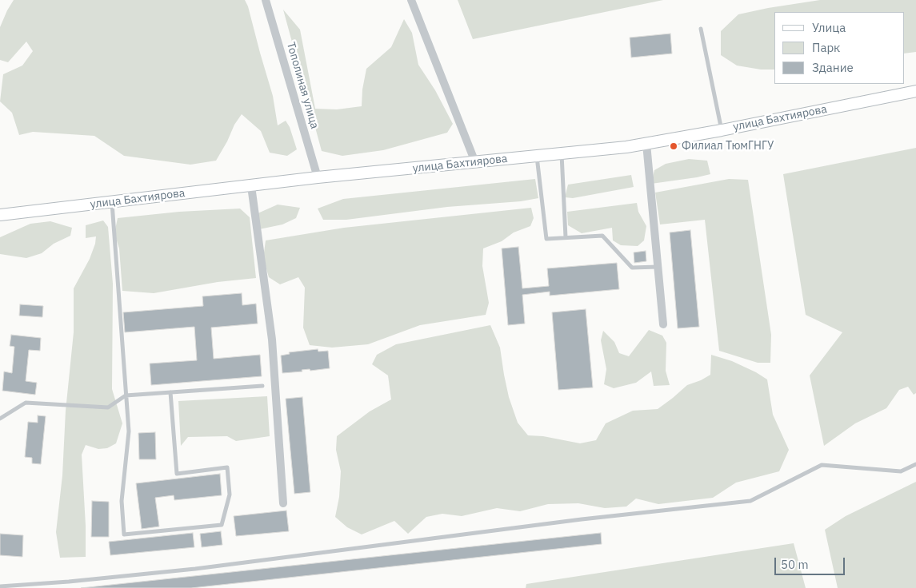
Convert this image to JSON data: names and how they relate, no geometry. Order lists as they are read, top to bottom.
{
  "streets": {
    "main road": ["улица Бахтиярова"],
    "street": ["Тополиная улица"]
  },
  "crossings": [
    ["Тополиная улица", "улица Бахтиярова"]
  ],
  "places": ["Филиал ТюмГНГУ"],
  "legend": ["Улица", "Парк", "Здание"],
  "scale_bar": "50 m"
}
